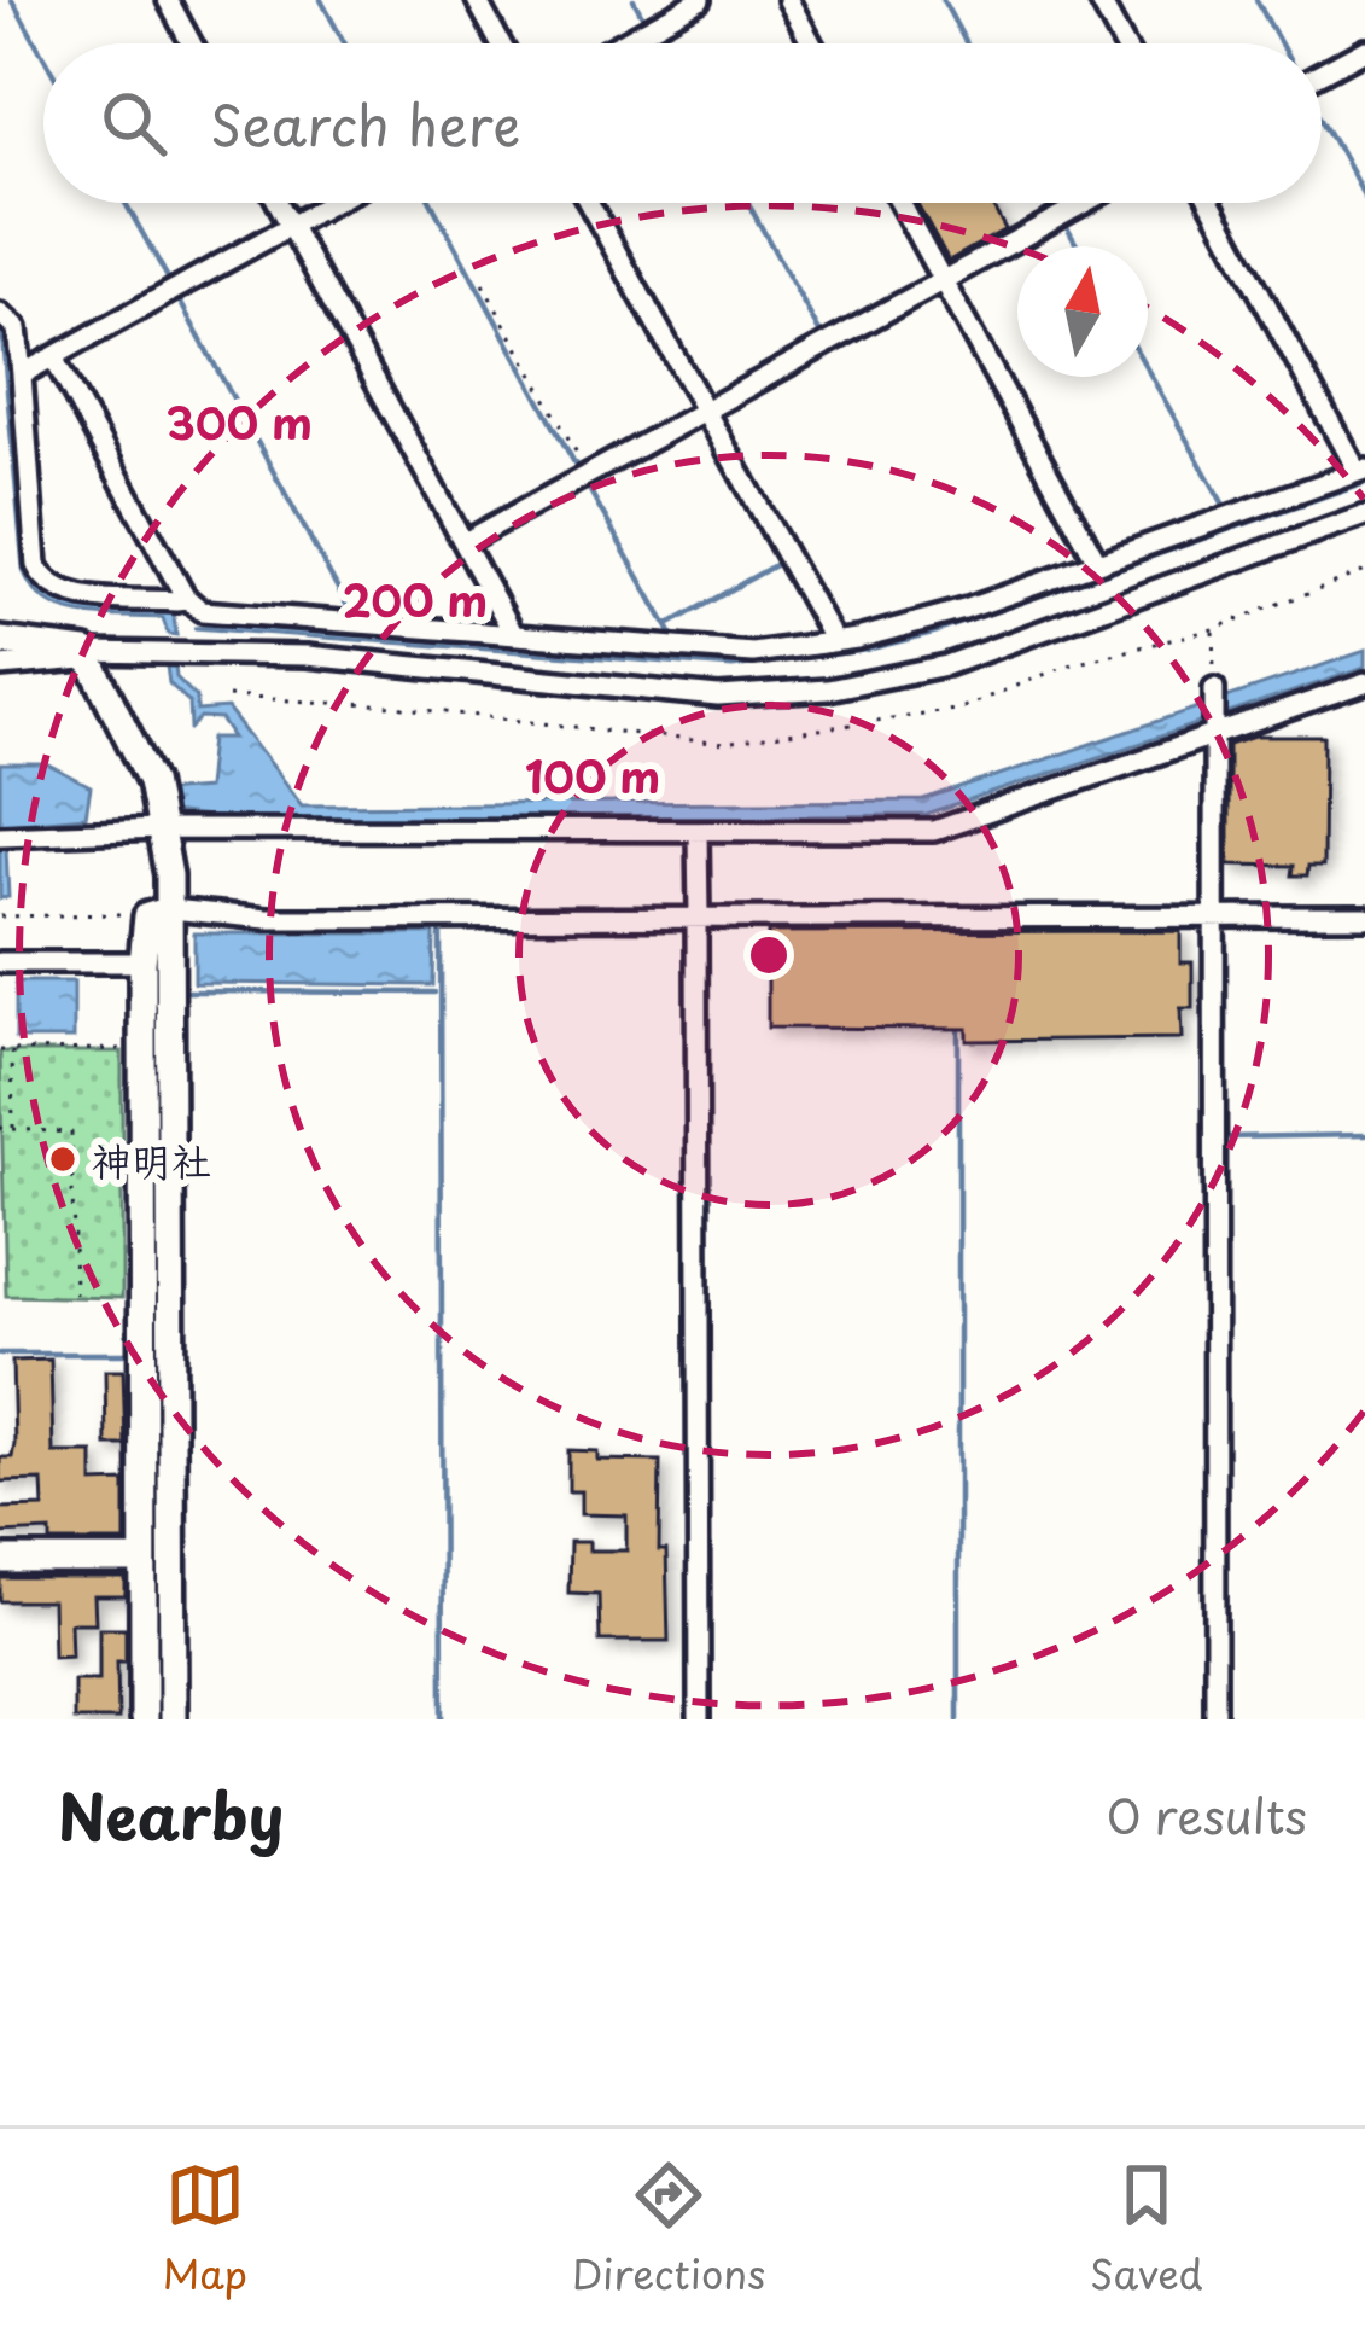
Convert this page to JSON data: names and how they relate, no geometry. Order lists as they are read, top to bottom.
{
  "places": ["神明社"],
  "north": "top",
  "page": {
    "search": "Search here",
    "heading": ["Nearby", "0 results"],
    "nav": ["Map", "Directions", "Saved"]
  },
  "rings": ["300 m", "200 m", "100 m"]
}
